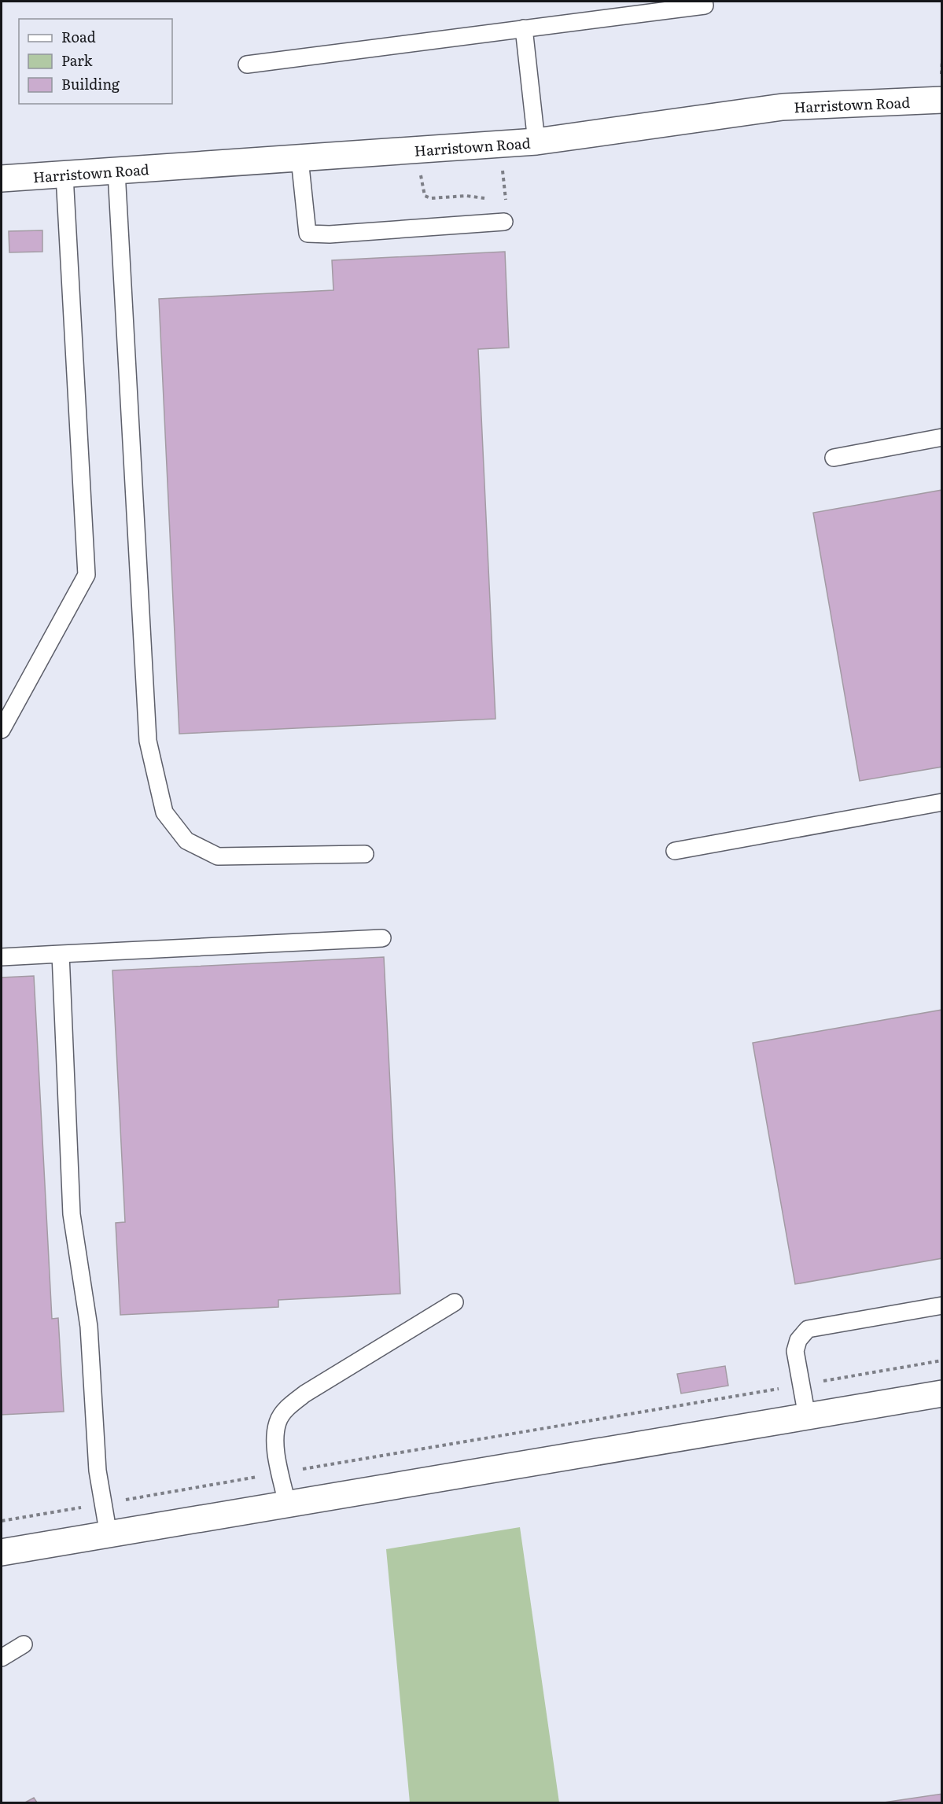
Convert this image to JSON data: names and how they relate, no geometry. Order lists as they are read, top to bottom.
{
  "streets": {
    "street": ["Harristown Road"]
  },
  "legend": ["Road", "Park", "Building"]
}
